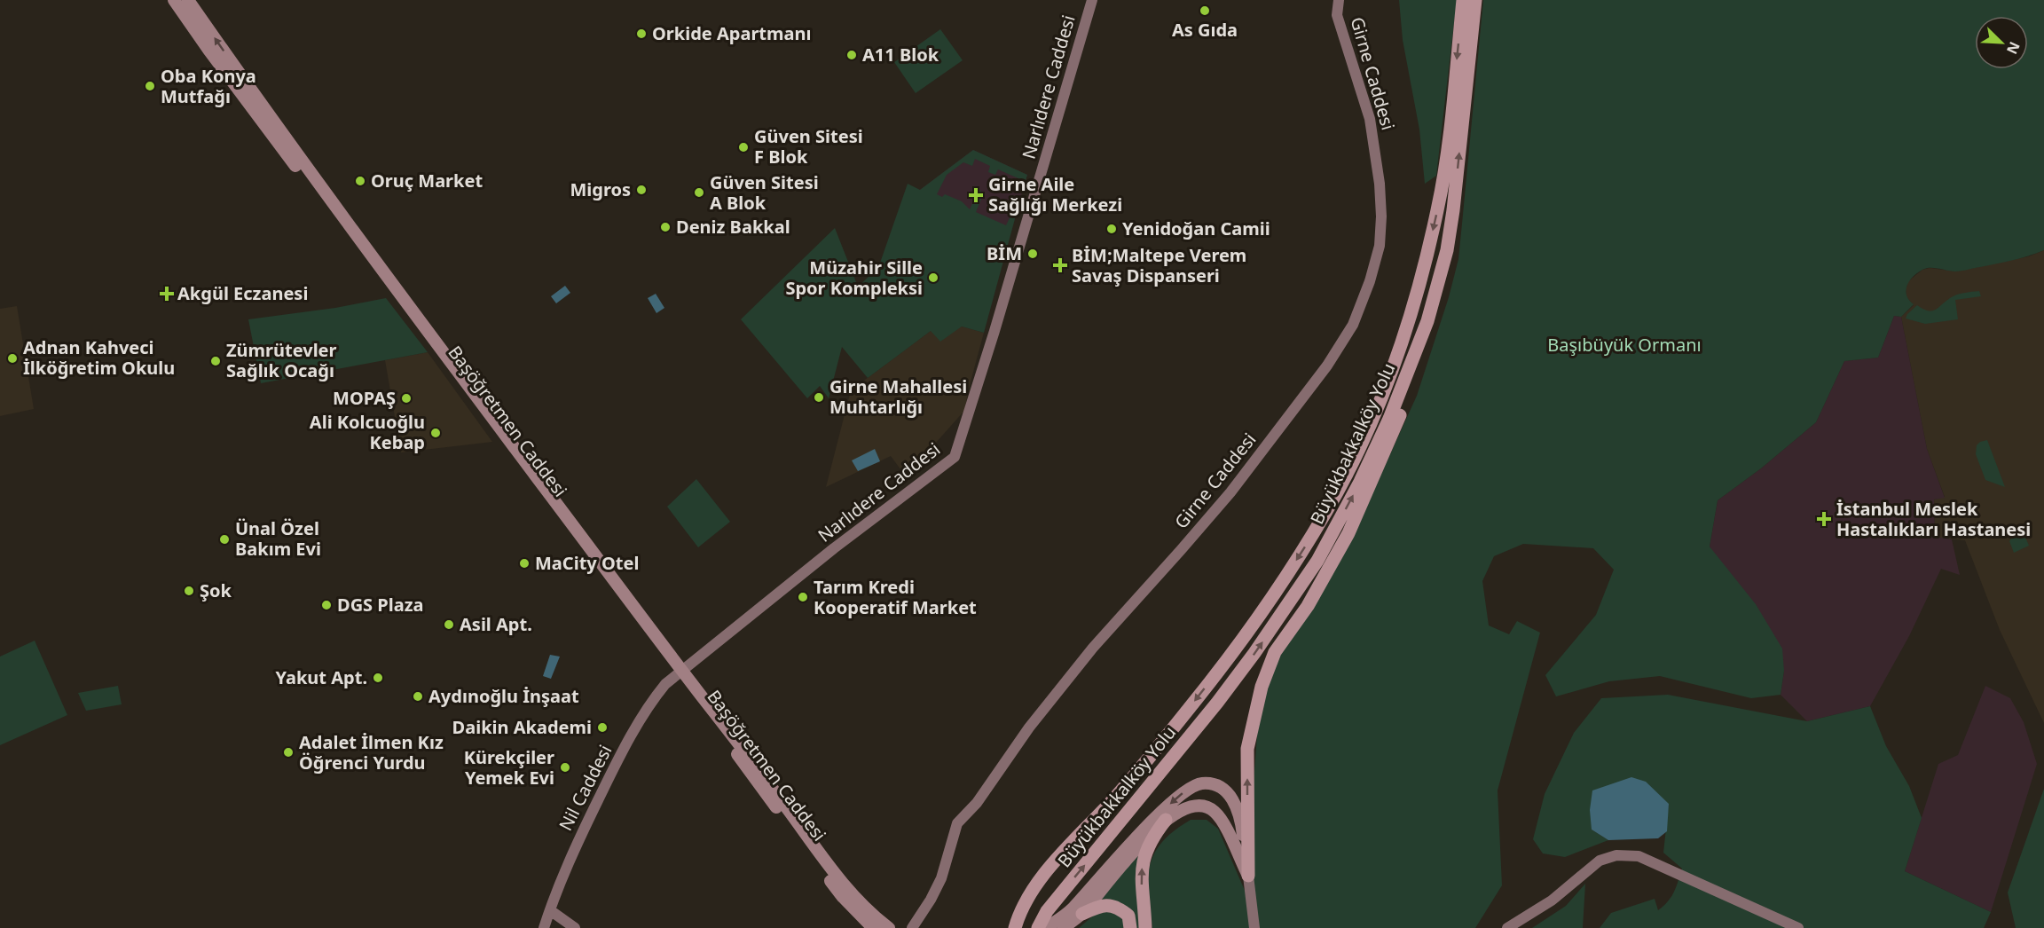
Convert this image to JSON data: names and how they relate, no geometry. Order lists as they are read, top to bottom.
{
  "streets": {
    "highway": ["Büyükbakkalköy Yolu"],
    "main road": ["Başöğretmen Caddesi"],
    "street": ["Girne Caddesi", "Narlıdere Caddesi", "Nil Caddesi"]
  },
  "crossings": [
    ["Narlıdere Caddesi", "Başöğretmen Caddesi"],
    ["Narlıdere Caddesi", "Nil Caddesi"],
    ["Başöğretmen Caddesi", "Nil Caddesi"]
  ],
  "parks": ["Başıbüyük Ormanı"],
  "places": {
    "other": [
      "As Gıda",
      "Orkide Apartmanı",
      "A11 Blok",
      "Oba Konya Mutfağı",
      "Güven Sitesi F Blok",
      "Oruç Market",
      "Migros",
      "Güven Sitesi A Blok",
      "Deniz Bakkal",
      "Yenidoğan Camii",
      "BİM",
      "Müzahir Sille Spor Kompleksi",
      "Adnan Kahveci İlköğretim Okulu",
      "Zümrütevler Sağlık Ocağı",
      "Girne Mahallesi Muhtarlığı",
      "MOPAŞ",
      "Ali Kolcuoğlu Kebap",
      "Ünal Özel Bakım Evi",
      "MaCity Otel",
      "Şok",
      "Tarım Kredi Kooperatif Market",
      "DGS Plaza",
      "Asil Apt.",
      "Yakut Apt.",
      "Aydınoğlu İnşaat",
      "Daikin Akademi",
      "Adalet İlmen Kız Öğrenci Yurdu",
      "Kürekçiler Yemek Evi"
    ],
    "health": [
      "Girne Aile Sağlığı Merkezi",
      "BİM;Maltepe Verem Savaş Dispanseri",
      "Akgül Eczanesi",
      "İstanbul Meslek Hastalıkları Hastanesi"
    ]
  },
  "north": "bottom right"
}
